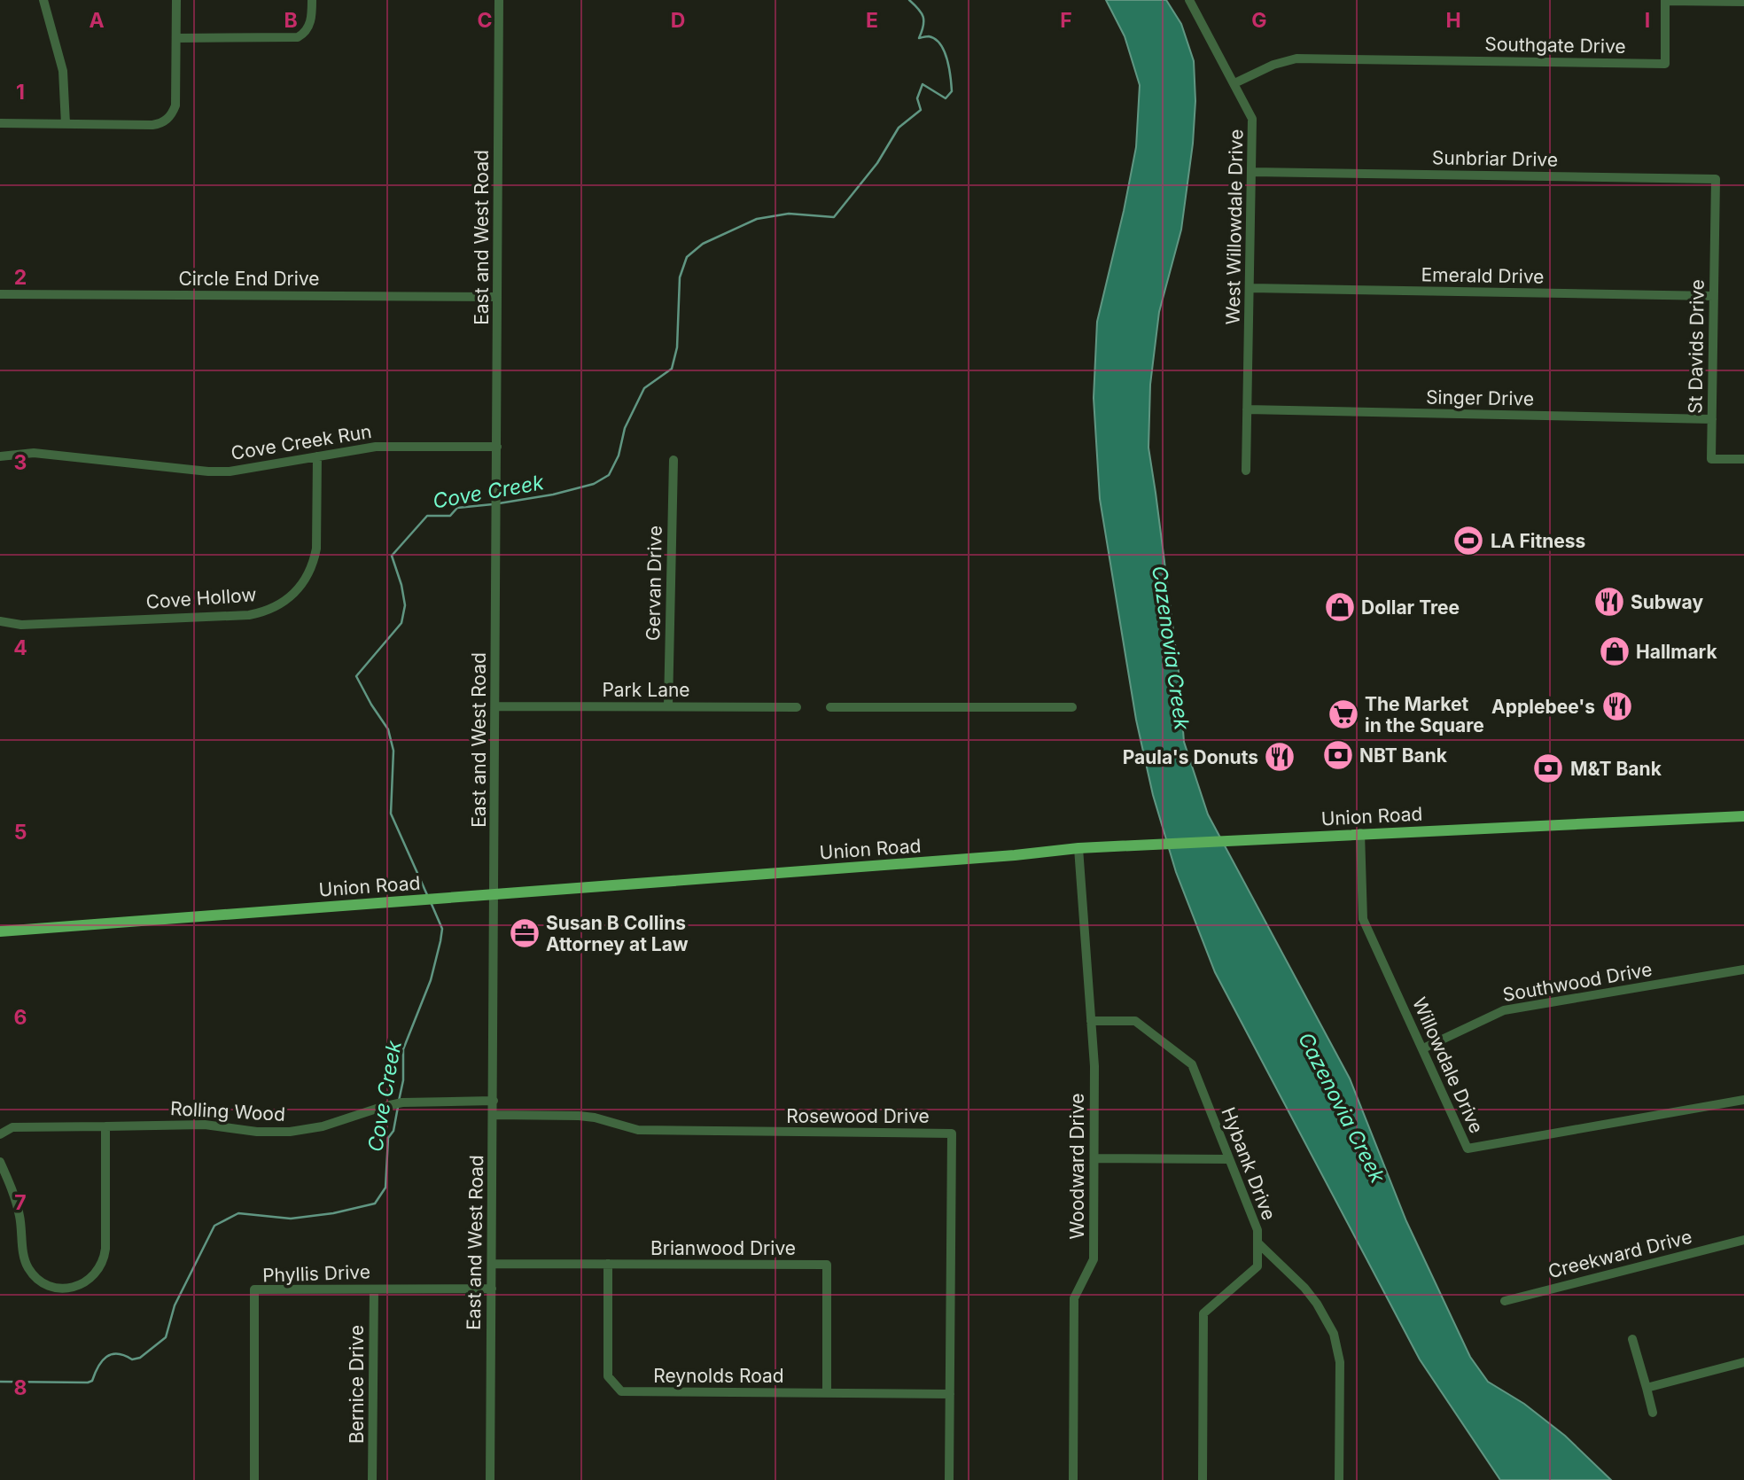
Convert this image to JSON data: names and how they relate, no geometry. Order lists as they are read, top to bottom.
{
  "streets": {
    "main road": ["Union Road"],
    "street": [
      "Southgate Drive",
      "Sunbriar Drive",
      "West Willowdale Drive",
      "East and West Road",
      "Emerald Drive",
      "Circle End Drive",
      "St Davids Drive",
      "Singer Drive",
      "Cove Creek Run",
      "Gervan Drive",
      "Cove Hollow",
      "Park Lane",
      "Southwood Drive",
      "Willowdale Drive",
      "Rolling Wood",
      "Rosewood Drive",
      "Hybank Drive",
      "Woodward Drive",
      "Brianwood Drive",
      "Creekward Drive",
      "Phyllis Drive",
      "Reynolds Road",
      "Bernice Drive"
    ]
  },
  "crossings": [
    ["Southgate Drive", "West Willowdale Drive"],
    ["Sunbriar Drive", "West Willowdale Drive"],
    ["Sunbriar Drive", "St Davids Drive"],
    ["West Willowdale Drive", "Emerald Drive"],
    ["West Willowdale Drive", "Singer Drive"],
    ["East and West Road", "Circle End Drive"],
    ["East and West Road", "Cove Creek Run"],
    ["East and West Road", "Park Lane"],
    ["East and West Road", "Union Road"],
    ["East and West Road", "Rolling Wood"],
    ["East and West Road", "Rosewood Drive"],
    ["East and West Road", "Brianwood Drive"],
    ["East and West Road", "Phyllis Drive"],
    ["Emerald Drive", "St Davids Drive"],
    ["St Davids Drive", "Singer Drive"],
    ["Cove Creek Run", "Cove Hollow"],
    ["Gervan Drive", "Park Lane"],
    ["Union Road", "Willowdale Drive"],
    ["Union Road", "Woodward Drive"],
    ["Southwood Drive", "Willowdale Drive"],
    ["Rosewood Drive", "Reynolds Road"],
    ["Hybank Drive", "Woodward Drive"],
    ["Brianwood Drive", "Reynolds Road"],
    ["Phyllis Drive", "Bernice Drive"]
  ],
  "water": ["Cove Creek", "Cazenovia Creek"],
  "places": {
    "sports": ["LA Fitness"],
    "restaurant": ["Subway", "Applebee's", "Paula's Donuts"],
    "shop": ["Dollar Tree", "Hallmark"],
    "supermarket": ["The Market in the Square"],
    "bank": ["NBT Bank", "M&T Bank"],
    "office": ["Susan B Collins Attorney at Law"]
  },
  "grid": {
    "columns": [
      "A",
      "B",
      "C",
      "D",
      "E",
      "F",
      "G",
      "H",
      "I"
    ],
    "rows": [
      "1",
      "2",
      "3",
      "4",
      "5",
      "6",
      "7",
      "8"
    ]
  }
}
